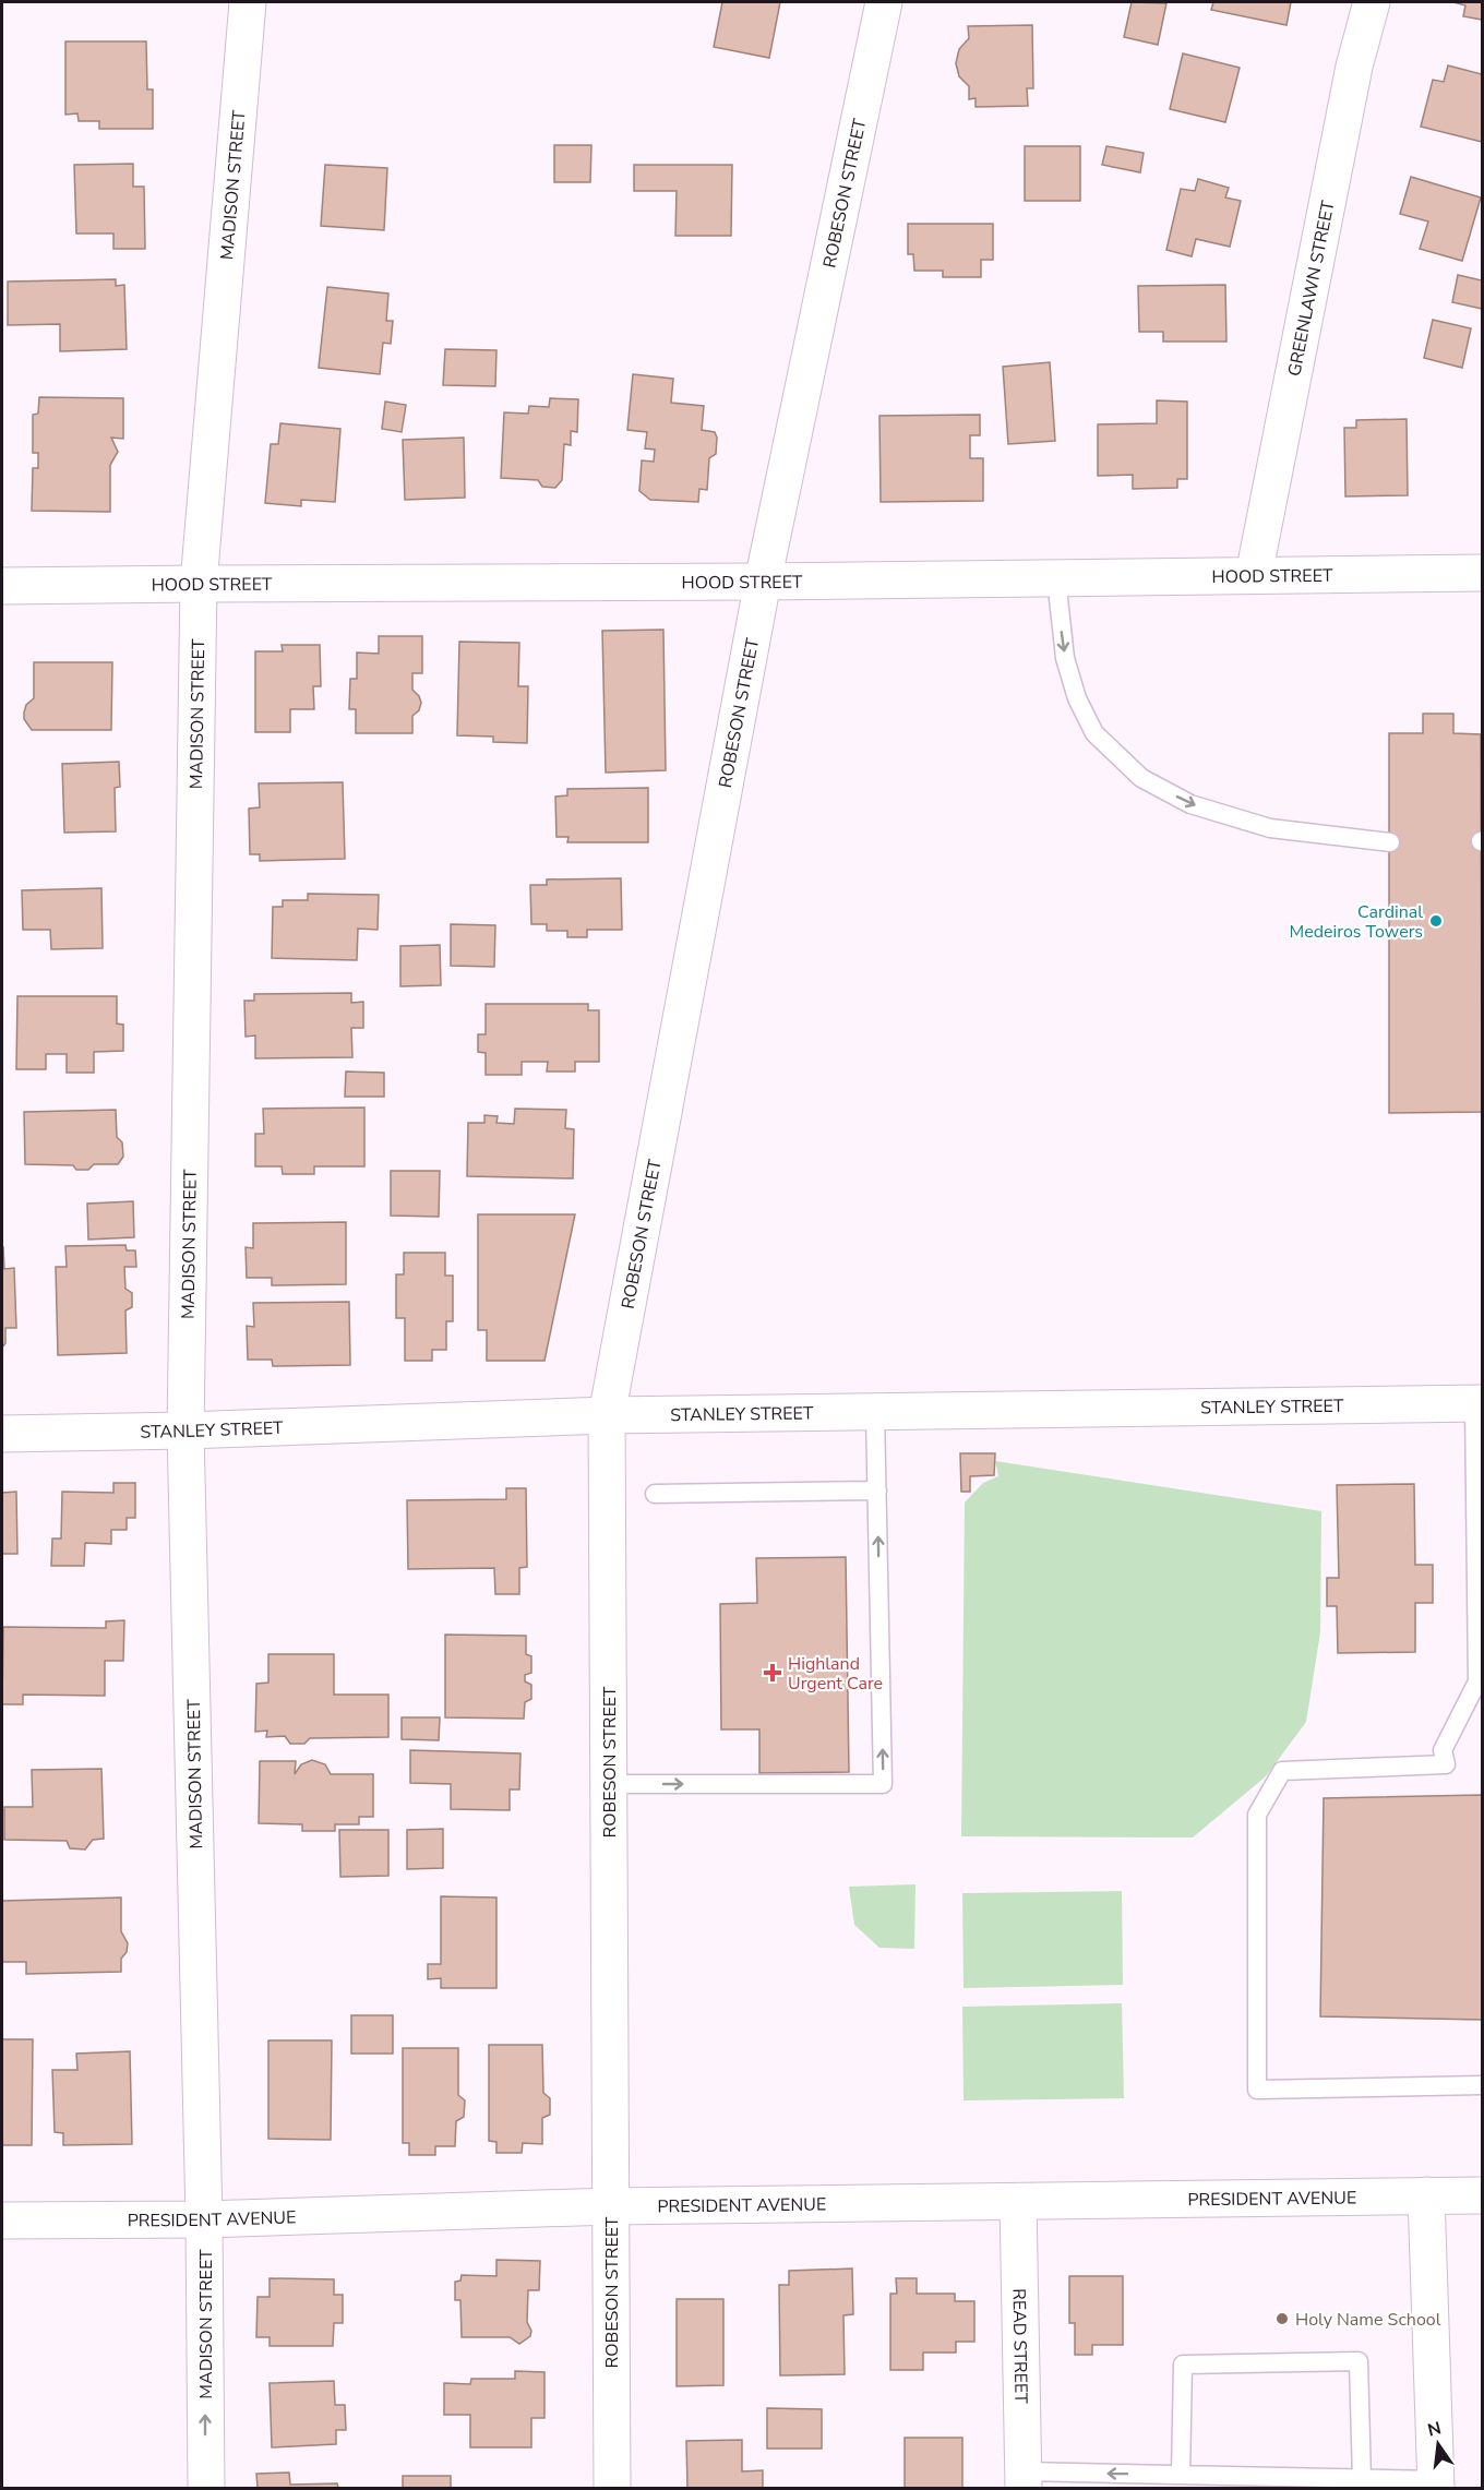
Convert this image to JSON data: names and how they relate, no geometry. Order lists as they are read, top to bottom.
{
  "streets": {
    "street": [
      "MADISON STREET",
      "ROBESON STREET",
      "GREENLAWN STREET",
      "HOOD STREET",
      "STANLEY STREET",
      "PRESIDENT AVENUE",
      "READ STREET"
    ]
  },
  "crossings": [
    ["MADISON STREET", "HOOD STREET"],
    ["MADISON STREET", "STANLEY STREET"],
    ["MADISON STREET", "PRESIDENT AVENUE"],
    ["ROBESON STREET", "HOOD STREET"],
    ["ROBESON STREET", "STANLEY STREET"],
    ["ROBESON STREET", "PRESIDENT AVENUE"],
    ["GREENLAWN STREET", "HOOD STREET"],
    ["PRESIDENT AVENUE", "READ STREET"]
  ],
  "places": {
    "other": ["Cardinal Medeiros Towers", "Holy Name School"],
    "health": ["Highland Urgent Care"]
  },
  "north": "top"
}
